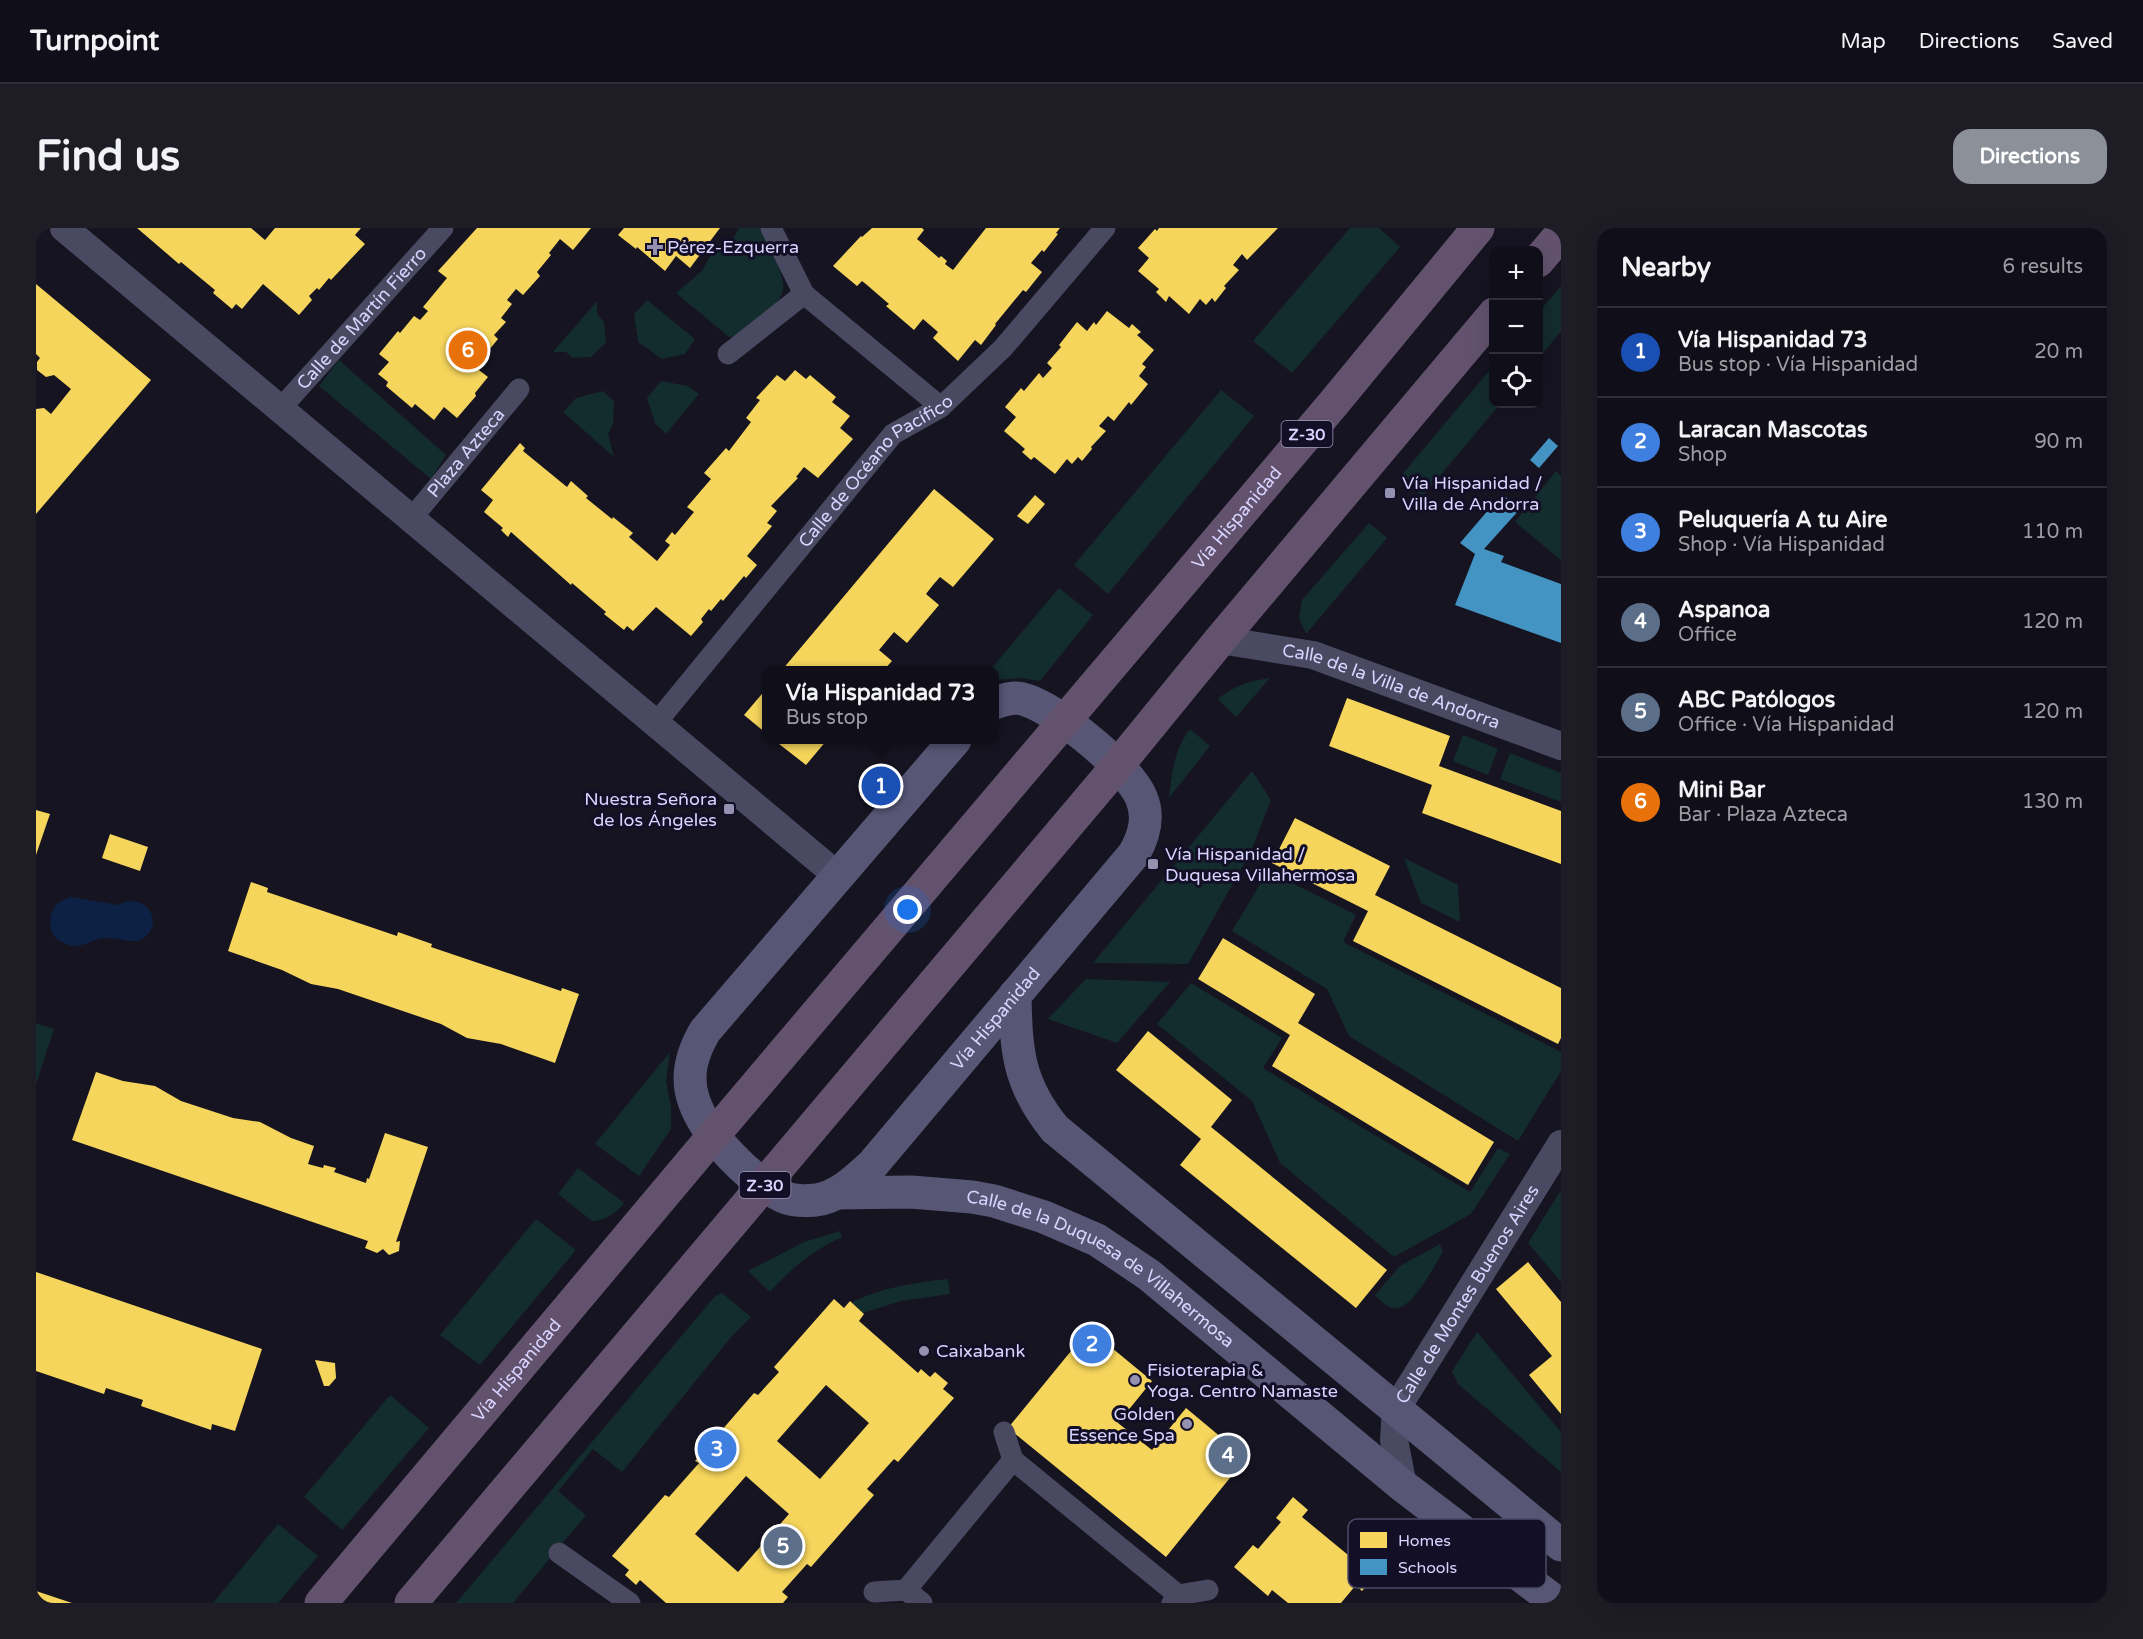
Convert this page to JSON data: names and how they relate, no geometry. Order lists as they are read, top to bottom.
{
  "streets": {
    "highway": ["Z-30", "Vía Hispanidad"],
    "main road": ["Calle de la Duquesa de Villahermosa"],
    "street": [
      "Calle de Martín Fierro",
      "Plaza Azteca",
      "Calle de Océano Pacífico",
      "Calle de la Villa de Andorra",
      "Calle de Montes Buenos Aires"
    ]
  },
  "crossings": [
    ["Z-30", "Vía Hispanidad"],
    ["Z-30", "Calle de la Villa de Andorra"],
    ["Vía Hispanidad", "Calle de la Duquesa de Villahermosa"],
    ["Calle de la Duquesa de Villahermosa", "Calle de Montes Buenos Aires"]
  ],
  "places": {
    "health": ["Pérez-Ezquerra"],
    "transit": ["Vía Hispanidad / Villa de Andorra", "Nuestra Señora de los Ángeles", "Vía Hispanidad / Duquesa Villahermosa"],
    "other": ["Caixabank", "Fisioterapia & Yoga. Centro Namaste", "Golden Essence Spa"]
  },
  "legend": ["Homes", "Schools"],
  "page": {
    "header": "Turnpoint",
    "nav": ["Map", "Directions", "Saved"],
    "buttons": "Directions",
    "title": "Find us",
    "heading": ["Nearby", "6 results"],
    "map_buttons": ["+", "−"],
    "list": [
      {
        "mark": "1",
        "name": "Vía Hispanidad 73",
        "note": "Bus stop · Vía Hispanidad",
        "value": "20 m"
      },
      {
        "mark": "2",
        "name": "Laracan Mascotas",
        "note": "Shop",
        "value": "90 m"
      },
      {
        "mark": "3",
        "name": "Peluquería A tu Aire",
        "note": "Shop · Vía Hispanidad",
        "value": "110 m"
      },
      {
        "mark": "4",
        "name": "Aspanoa",
        "note": "Office",
        "value": "120 m"
      },
      {
        "mark": "5",
        "name": "ABC Patólogos",
        "note": "Office · Vía Hispanidad",
        "value": "120 m"
      },
      {
        "mark": "6",
        "name": "Mini Bar",
        "note": "Bar · Plaza Azteca",
        "value": "130 m"
      }
    ],
    "pins": [
      "6",
      "1",
      "2",
      "3",
      "4",
      "5"
    ],
    "popup": ["Vía Hispanidad 73", "Bus stop"]
  }
}
